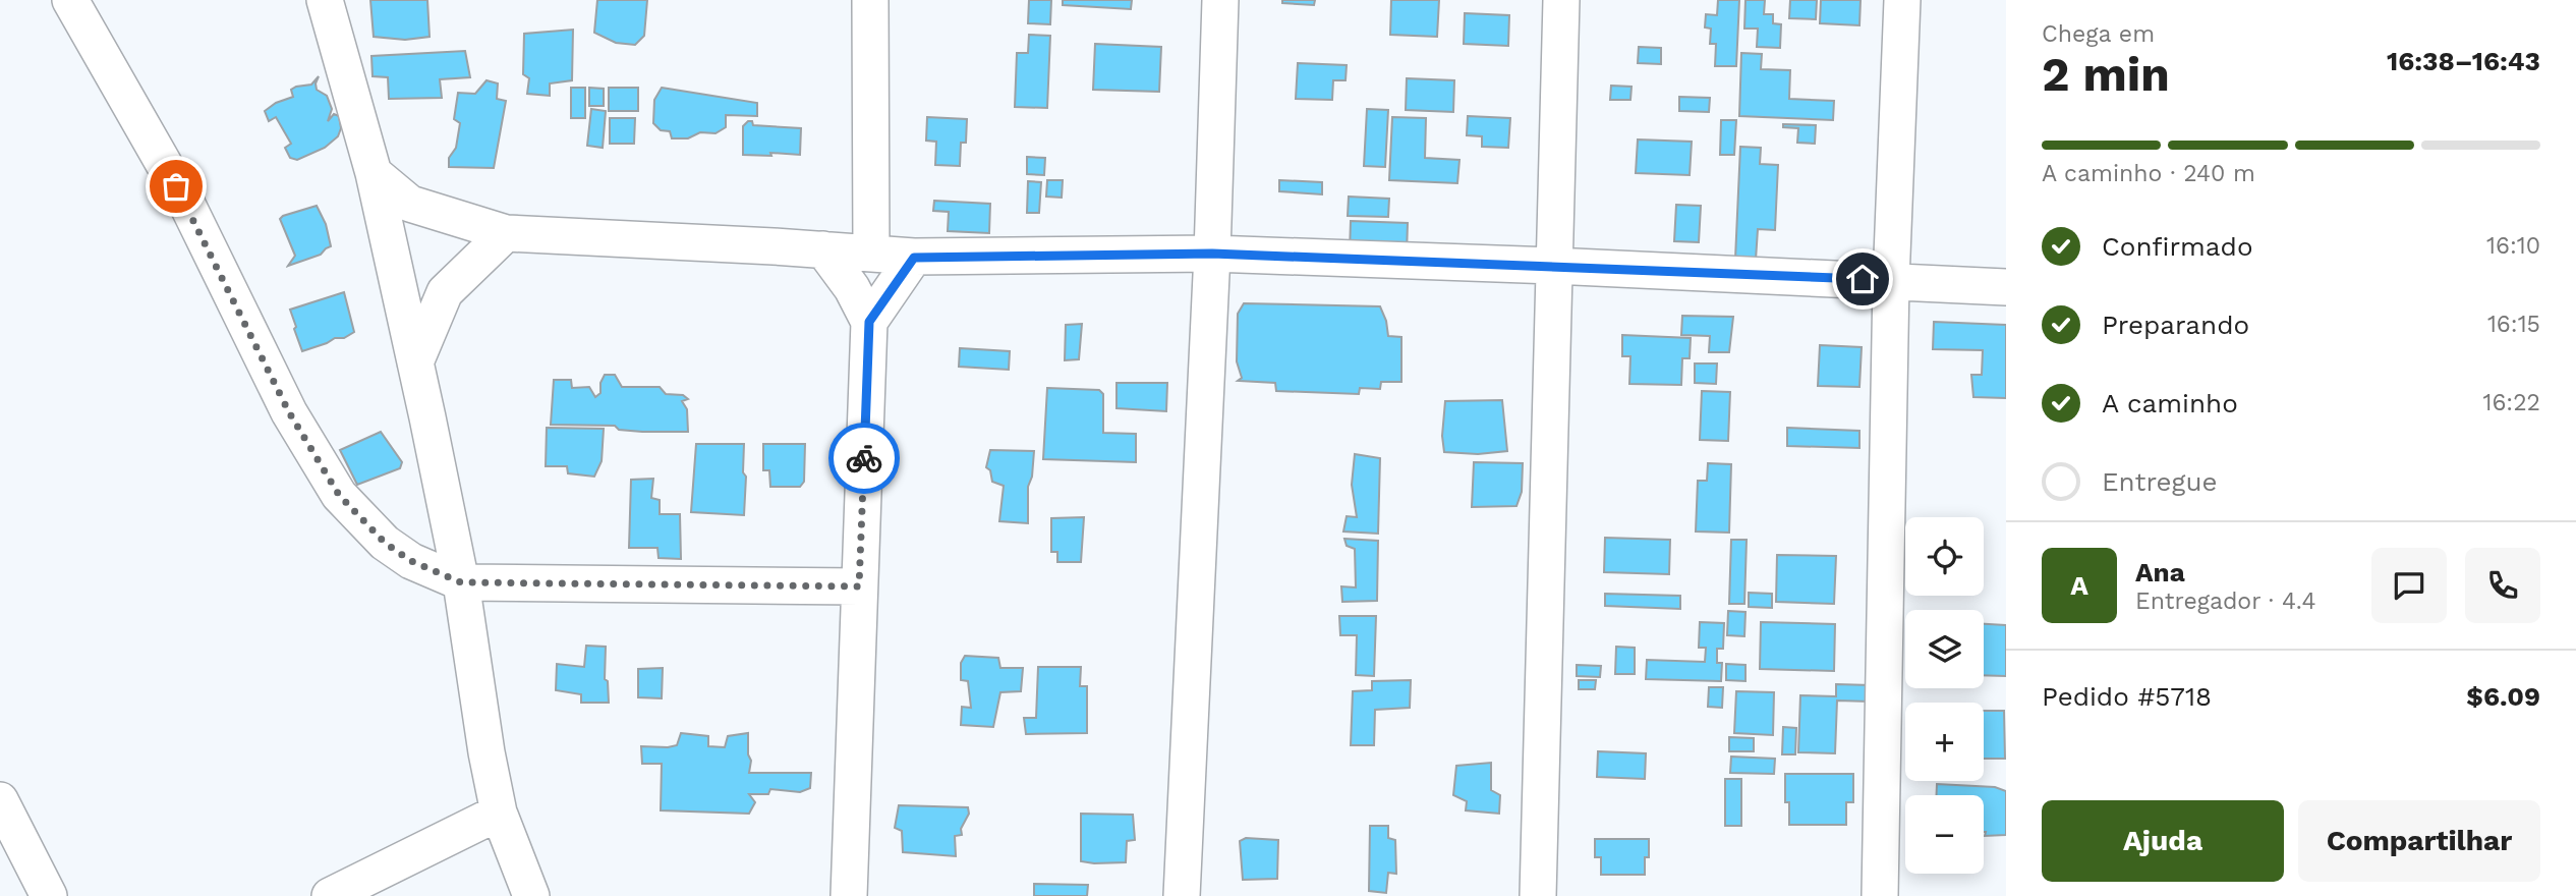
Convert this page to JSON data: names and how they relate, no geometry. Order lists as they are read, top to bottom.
{
  "page": {
    "heading": ["2 min", "Chega em", "16:38–16:43"],
    "panel": [
      "Ana",
      "Entregador · 4.4",
      "Pedido #5718",
      "$6.09"
    ],
    "bar": "A caminho · 240 m",
    "list": [
      ["Confirmado", "16:10"],
      ["Preparando", "16:15"],
      ["A caminho", "16:22"],
      "Entregue"
    ],
    "map_buttons": ["+", "−"],
    "round": "A",
    "buttons": ["Ajuda", "Compartilhar"]
  }
}
